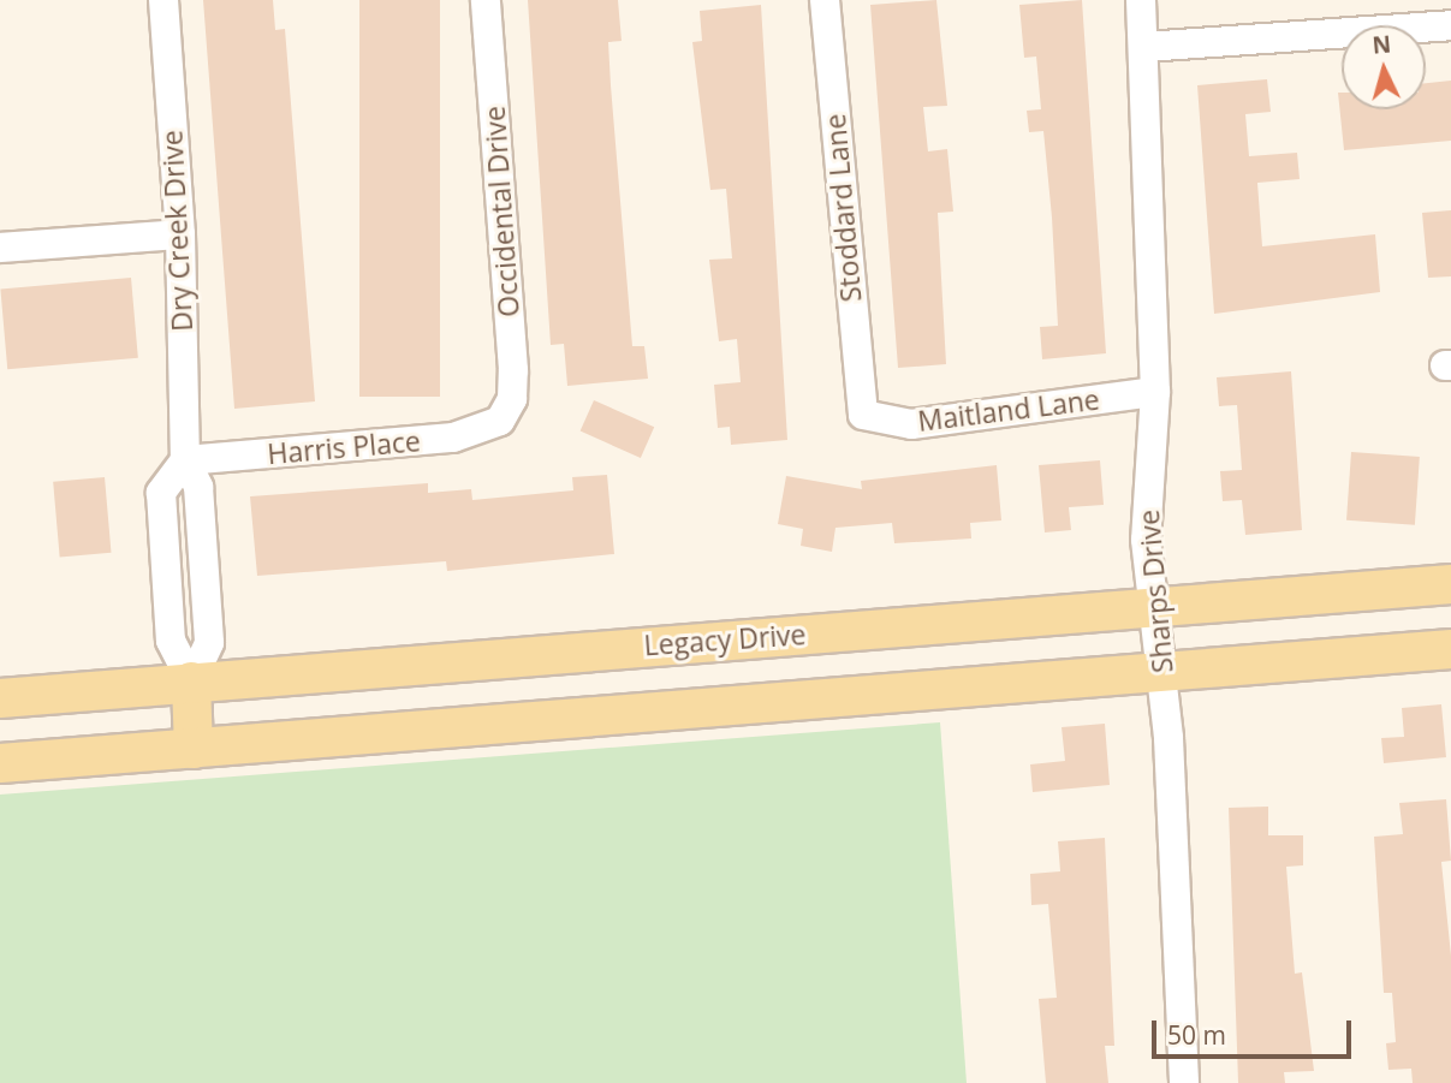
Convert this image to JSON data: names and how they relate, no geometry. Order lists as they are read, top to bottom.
{
  "streets": {
    "main road": ["Legacy Drive"],
    "street": [
      "Stoddard Lane",
      "Occidental Drive",
      "Dry Creek Drive",
      "Maitland Lane",
      "Harris Place",
      "Sharps Drive"
    ]
  },
  "crossings": [
    ["Stoddard Lane", "Maitland Lane"],
    ["Occidental Drive", "Harris Place"],
    ["Dry Creek Drive", "Harris Place"],
    ["Dry Creek Drive", "Legacy Drive"],
    ["Maitland Lane", "Sharps Drive"],
    ["Sharps Drive", "Legacy Drive"]
  ],
  "scale_bar": "50 m",
  "north": "top"
}
